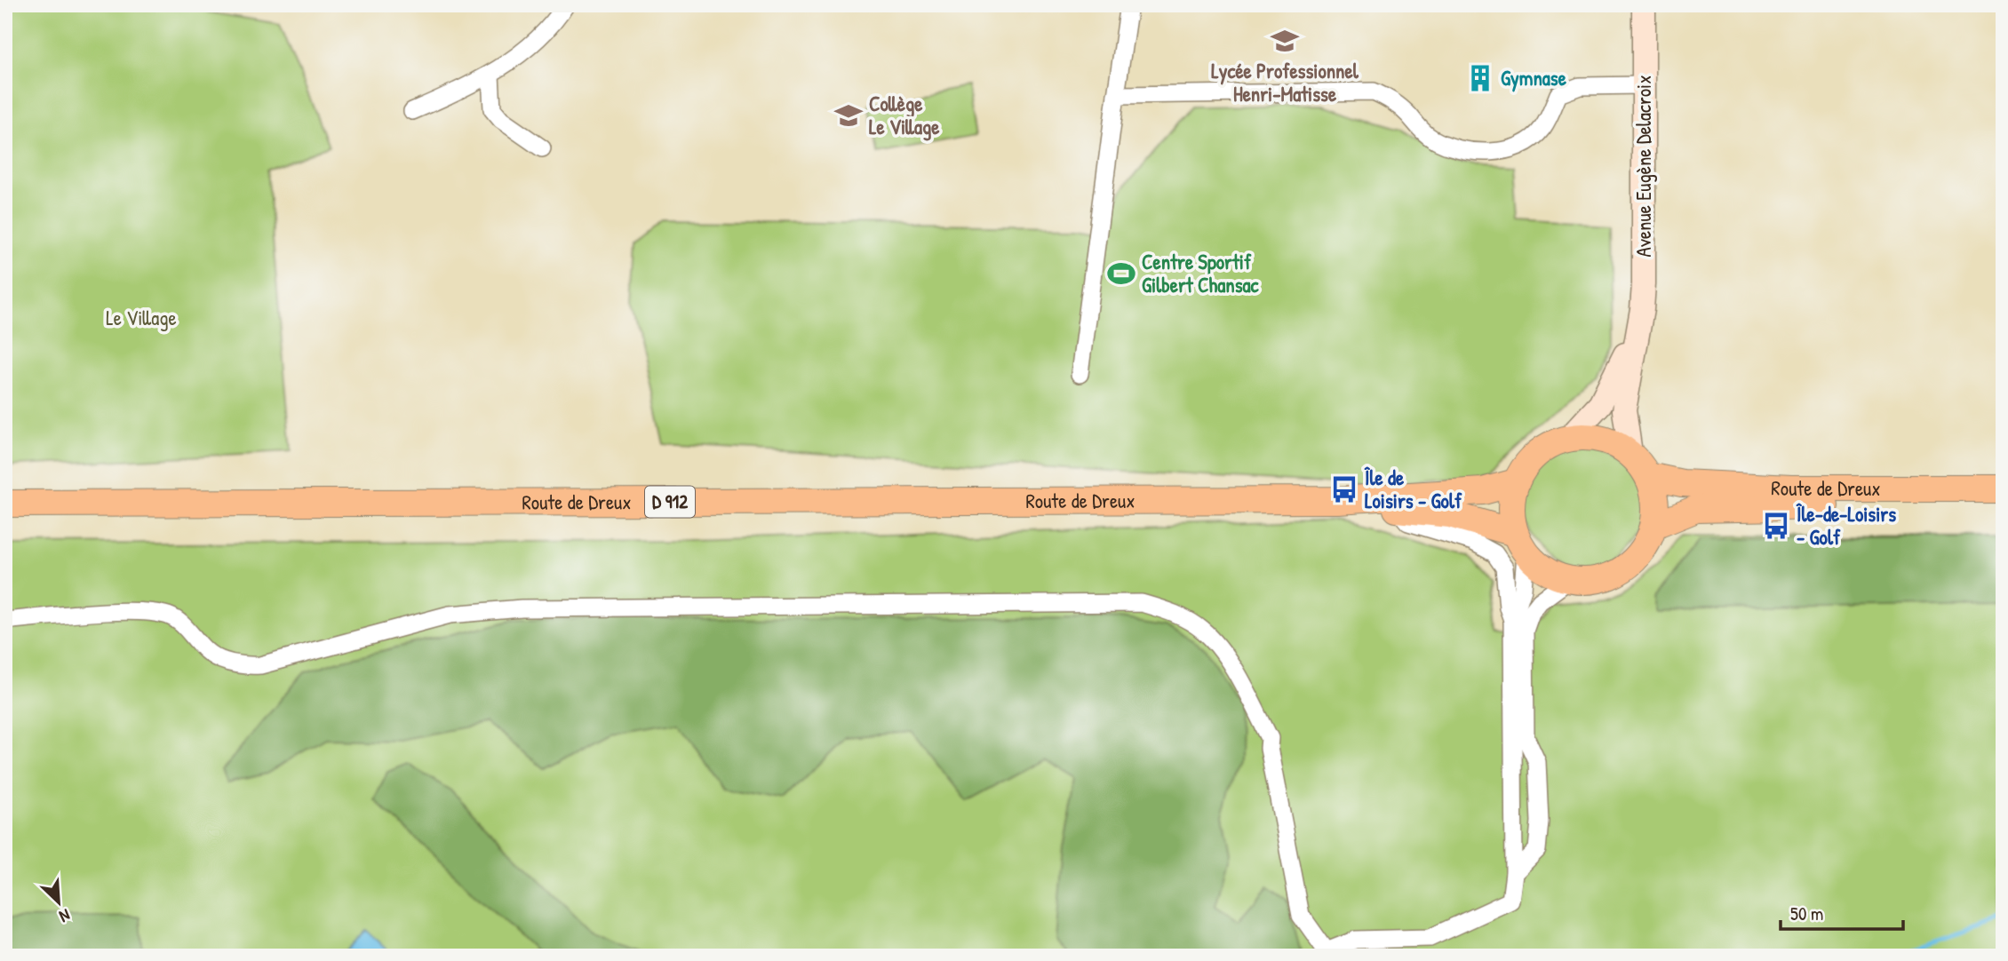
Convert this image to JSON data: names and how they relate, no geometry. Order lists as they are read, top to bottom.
{
  "streets": {
    "main road": ["Avenue Eugène Delacroix", "Route de Dreux", "D 912"]
  },
  "crossings": [
    ["Avenue Eugène Delacroix", "Route de Dreux"]
  ],
  "parks": ["Le Village"],
  "places": {
    "school or university": ["Lycée Professionnel Henri-Matisse", "Collège Le Village"],
    "building": ["Gymnase"],
    "sports": ["Centre Sportif Gilbert Chansac"],
    "bus stop": ["Île de Loisirs - Golf", "Île-de-Loisirs - Golf"]
  },
  "scale_bar": "50 m",
  "north": "bottom right"
}
